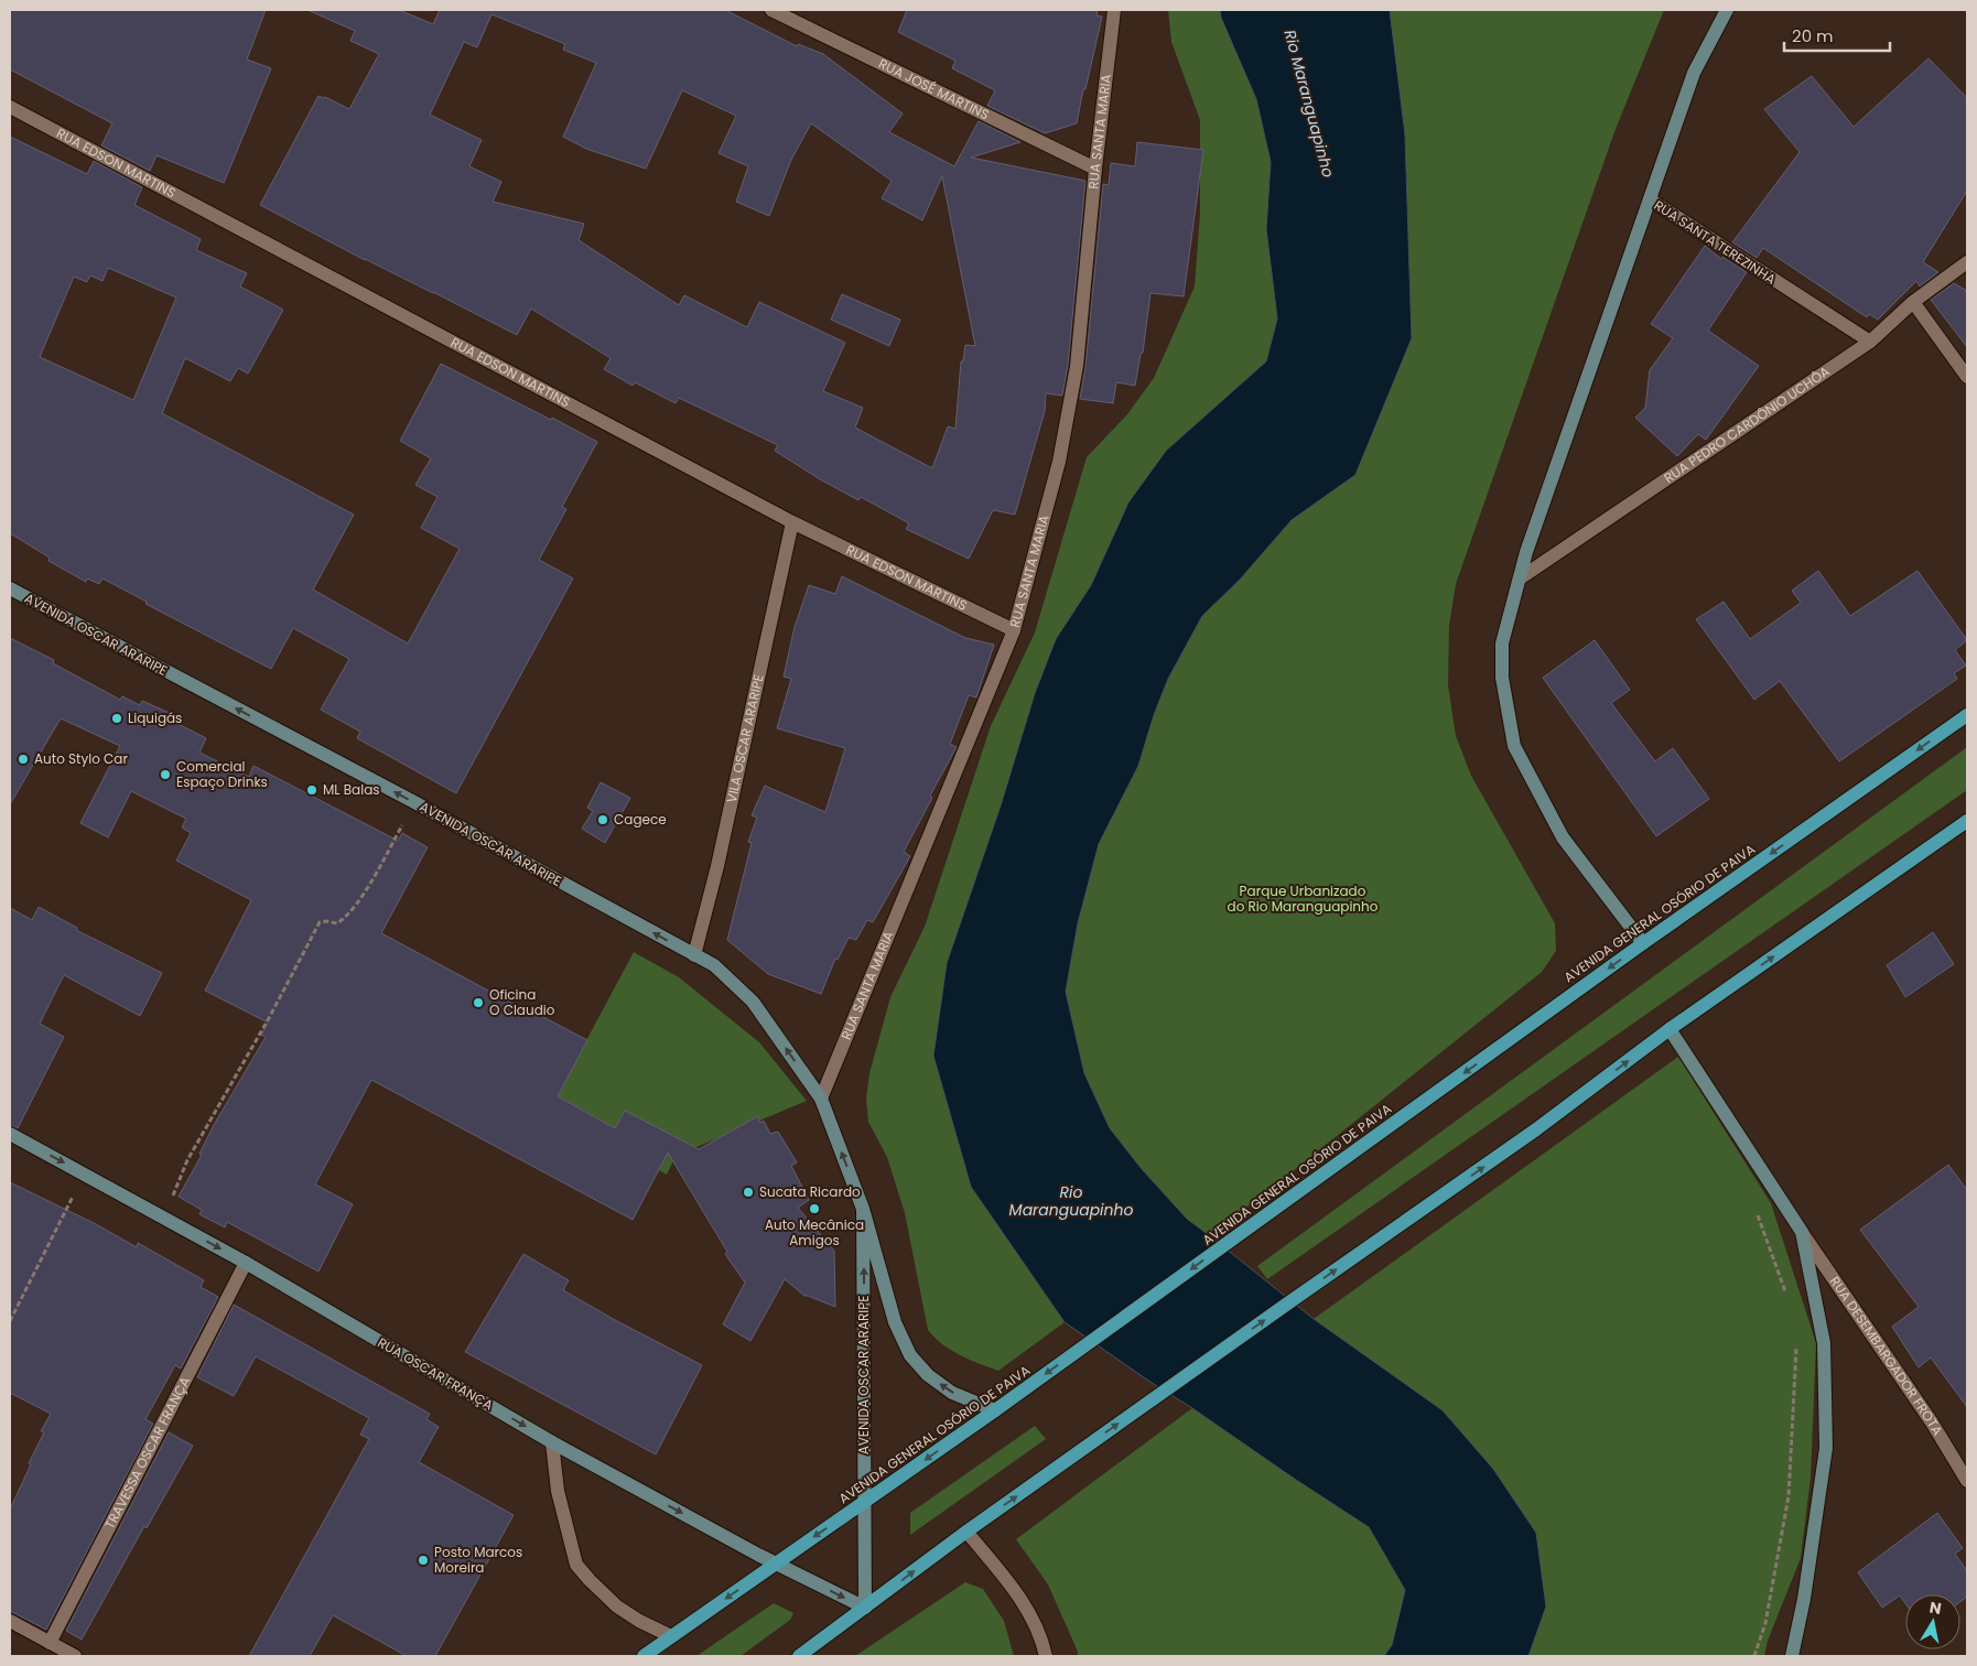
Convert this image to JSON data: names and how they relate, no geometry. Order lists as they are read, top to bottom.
{
  "streets": {
    "main road": ["AVENIDA GENERAL OSÓRIO DE PAIVA"],
    "street": [
      "RUA JOSÉ MARTINS",
      "RUA SANTA MARIA",
      "RUA EDSON MARTINS",
      "RUA SANTA TEREZINHA",
      "RUA PEDRO CARDÔNIO UCHÔA",
      "AVENIDA OSCAR ARARIPE",
      "VILA OSCAR ARARIPE",
      "RUA DESEMBARGADOR FROTA",
      "RUA OSCAR FRANÇA",
      "TRAVESSA OSCAR FRANÇA"
    ]
  },
  "crossings": [
    ["RUA JOSÉ MARTINS", "RUA SANTA MARIA"],
    ["RUA SANTA MARIA", "RUA EDSON MARTINS"],
    ["RUA SANTA MARIA", "AVENIDA OSCAR ARARIPE"],
    ["RUA EDSON MARTINS", "VILA OSCAR ARARIPE"],
    ["RUA SANTA TEREZINHA", "RUA PEDRO CARDÔNIO UCHÔA"],
    ["AVENIDA OSCAR ARARIPE", "VILA OSCAR ARARIPE"],
    ["AVENIDA OSCAR ARARIPE", "AVENIDA GENERAL OSÓRIO DE PAIVA"],
    ["AVENIDA OSCAR ARARIPE", "RUA OSCAR FRANÇA"],
    ["AVENIDA GENERAL OSÓRIO DE PAIVA", "RUA OSCAR FRANÇA"],
    ["RUA OSCAR FRANÇA", "TRAVESSA OSCAR FRANÇA"]
  ],
  "one_way": ["AVENIDA OSCAR ARARIPE", "RUA OSCAR FRANÇA"],
  "water": ["Rio Maranguapinho"],
  "parks": ["Parque Urbanizado do Rio Maranguapinho"],
  "places": [
    "Liquigás",
    "Auto Stylo Car",
    "Comercial Espaço Drinks",
    "ML Balas",
    "Cagece",
    "Oficina O Claudio",
    "Sucata Ricardo",
    "Auto Mecânica Amigos",
    "Posto Marcos Moreira"
  ],
  "scale_bar": "20 m",
  "north": "top"
}
